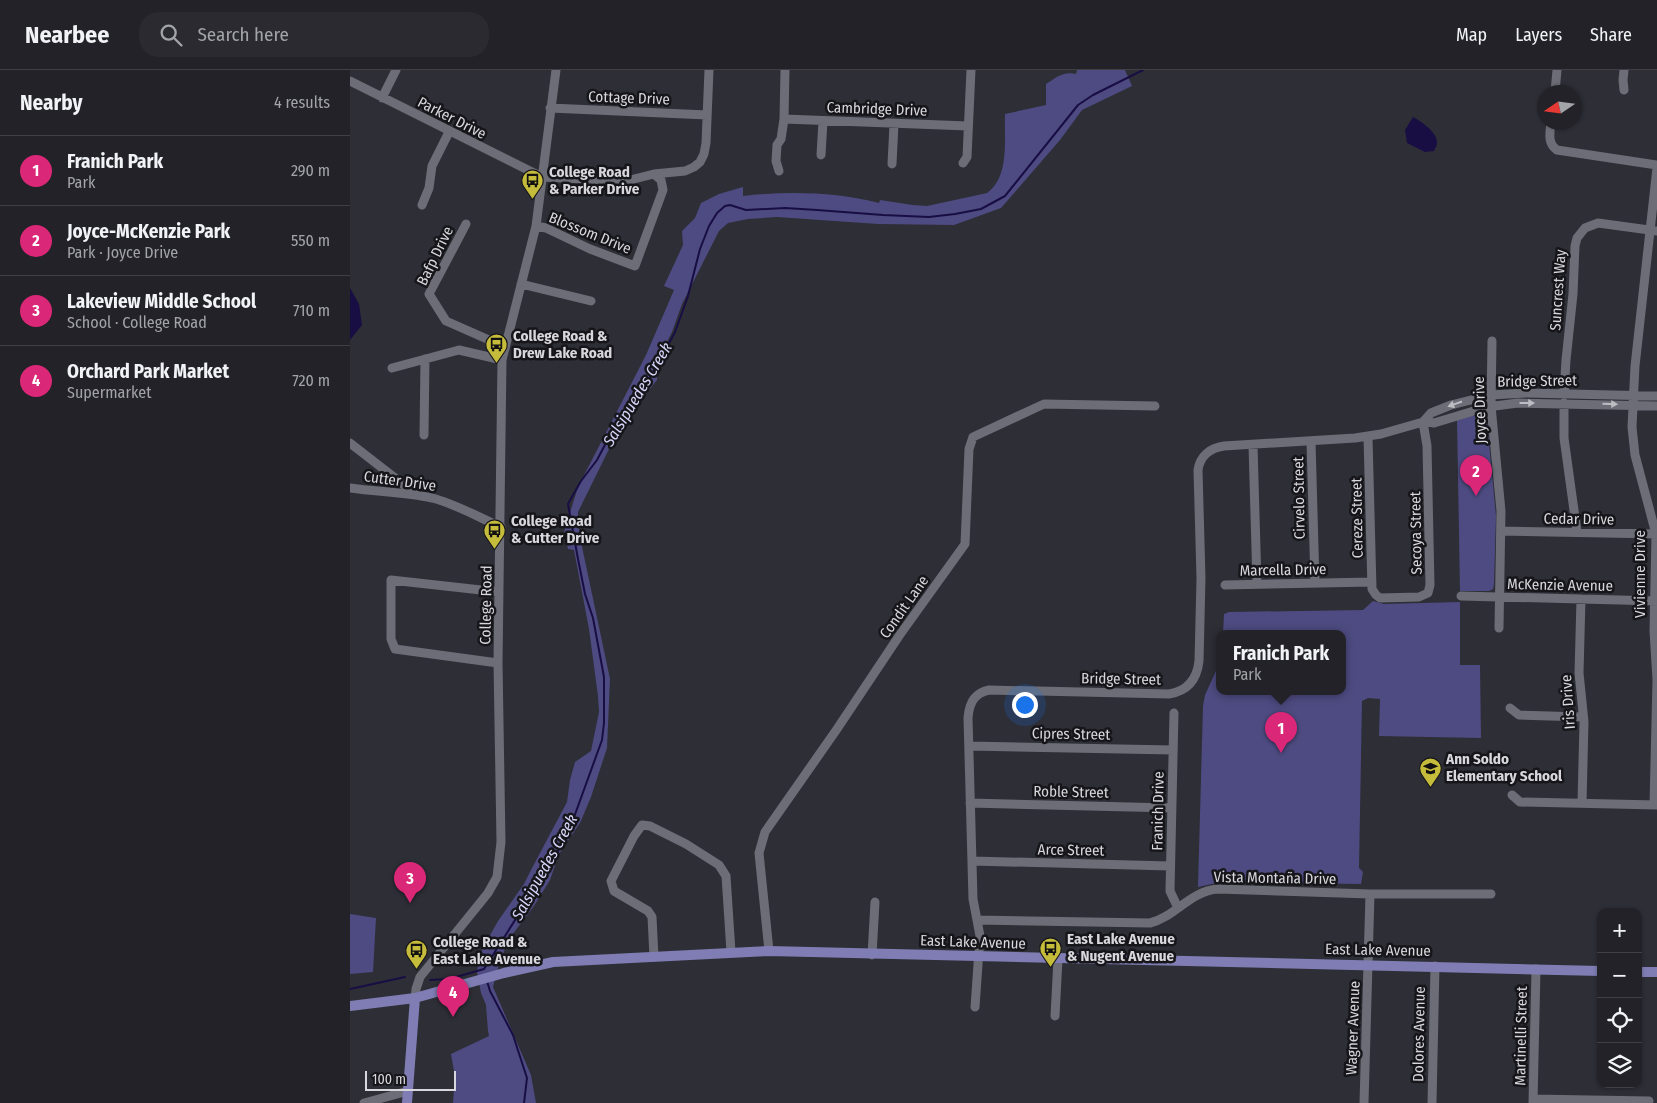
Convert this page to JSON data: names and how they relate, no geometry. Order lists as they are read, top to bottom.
{
  "streets": {
    "main road": ["East Lake Avenue"],
    "street": [
      "Cottage Drive",
      "Cambridge Drive",
      "Parker Drive",
      "Blossom Drive",
      "Bafp Drive",
      "Suncrest Way",
      "Bridge Street",
      "Joyce Drive",
      "Cutter Drive",
      "Cirvelo Street",
      "Cereze Street",
      "Cedar Drive",
      "Secoya Street",
      "Marcella Drive",
      "Vivienne Drive",
      "McKenzie Avenue",
      "College Road",
      "Condit Lane",
      "Iris Drive",
      "Cipres Street",
      "Roble Street",
      "Franich Drive",
      "Arce Street",
      "Vista Montaña Drive",
      "Wagner Avenue",
      "Dolores Avenue",
      "Martinelli Street"
    ]
  },
  "crossings": [
    ["Cottage Drive", "College Road"],
    ["Parker Drive", "College Road"],
    ["Blossom Drive", "College Road"],
    ["Bafp Drive", "College Road"],
    ["Suncrest Way", "Bridge Street"],
    ["Suncrest Way", "Vivienne Drive"],
    ["Bridge Street", "Joyce Drive"],
    ["Bridge Street", "Cirvelo Street"],
    ["Bridge Street", "Cereze Street"],
    ["Bridge Street", "Secoya Street"],
    ["Bridge Street", "Vivienne Drive"],
    ["Bridge Street", "Cipres Street"],
    ["Bridge Street", "Roble Street"],
    ["Bridge Street", "Arce Street"],
    ["Bridge Street", "Vista Montaña Drive"],
    ["Bridge Street", "East Lake Avenue"],
    ["Joyce Drive", "Cedar Drive"],
    ["Joyce Drive", "McKenzie Avenue"],
    ["Cutter Drive", "College Road"],
    ["Cirvelo Street", "Marcella Drive"],
    ["Cereze Street", "Secoya Street"],
    ["Cereze Street", "Marcella Drive"],
    ["Cedar Drive", "Vivienne Drive"],
    ["Vivienne Drive", "McKenzie Avenue"],
    ["McKenzie Avenue", "Iris Drive"],
    ["College Road", "East Lake Avenue"],
    ["Condit Lane", "East Lake Avenue"],
    ["Cipres Street", "Franich Drive"],
    ["Roble Street", "Franich Drive"],
    ["Franich Drive", "Arce Street"],
    ["Franich Drive", "Vista Montaña Drive"],
    ["Vista Montaña Drive", "Wagner Avenue"],
    ["East Lake Avenue", "Wagner Avenue"],
    ["East Lake Avenue", "Dolores Avenue"],
    ["East Lake Avenue", "Martinelli Street"]
  ],
  "water": ["Salsipuedes Creek"],
  "places": {
    "bus stop": [
      "College Road & Parker Drive",
      "College Road & Drew Lake Road",
      "College Road & Cutter Drive",
      "East Lake Avenue & Nugent Avenue",
      "College Road & East Lake Avenue"
    ],
    "school or university": ["Ann Soldo Elementary School"]
  },
  "scale_bar": "100 m",
  "north": "left",
  "page": {
    "header": "Nearbee",
    "search": "Search here",
    "nav": ["Map", "Layers", "Share"],
    "heading": ["Nearby", "4 results"],
    "list": [
      {
        "mark": "1",
        "name": "Franich Park",
        "note": "Park",
        "value": "290 m"
      },
      {
        "mark": "2",
        "name": "Joyce-McKenzie Park",
        "note": "Park · Joyce Drive",
        "value": "550 m"
      },
      {
        "mark": "3",
        "name": "Lakeview Middle School",
        "note": "School · College Road",
        "value": "710 m"
      },
      {
        "mark": "4",
        "name": "Orchard Park Market",
        "note": "Supermarket",
        "value": "720 m"
      }
    ],
    "pins": [
      "2",
      "1",
      "3",
      "4"
    ],
    "popup": ["Franich Park", "Park"],
    "map_buttons": ["+", "−"],
    "scale": "100 m"
  }
}
